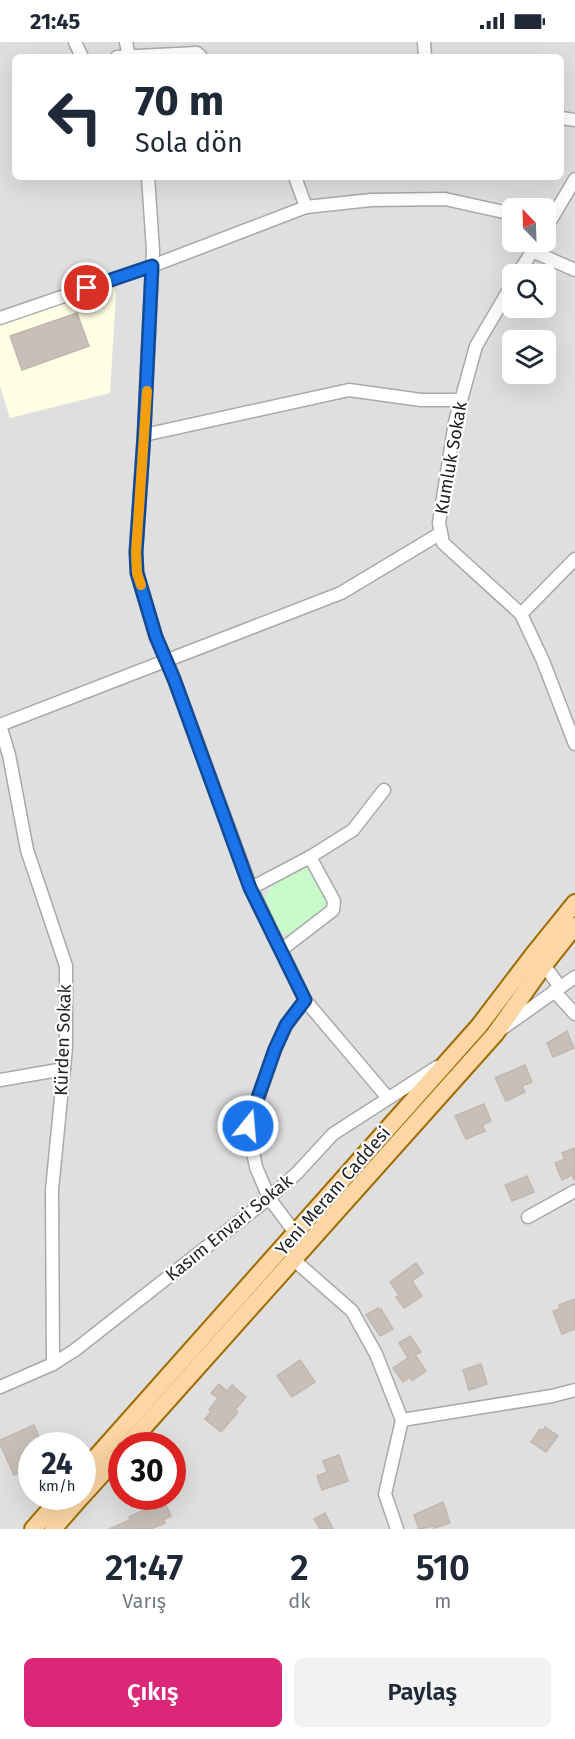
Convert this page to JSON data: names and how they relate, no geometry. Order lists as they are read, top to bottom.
{
  "streets": {
    "main road": ["Yeni Meram Caddesi"],
    "street": ["Kumluk Sokak", "Kürden Sokak", "Kasım Envari Sokak"]
  },
  "crossings": [
    ["Kürden Sokak", "Kasım Envari Sokak"],
    ["Yeni Meram Caddesi", "Kasım Envari Sokak"]
  ],
  "north": "top left",
  "page": {
    "status": "21:45",
    "turn": ["70 m", "Sola dön"],
    "speed": "24 km/h",
    "limit": "30",
    "eta": [
      "21:47",
      "Varış",
      "2",
      "dk",
      "510",
      "m"
    ],
    "buttons": ["Çıkış", "Paylaş"]
  }
}
